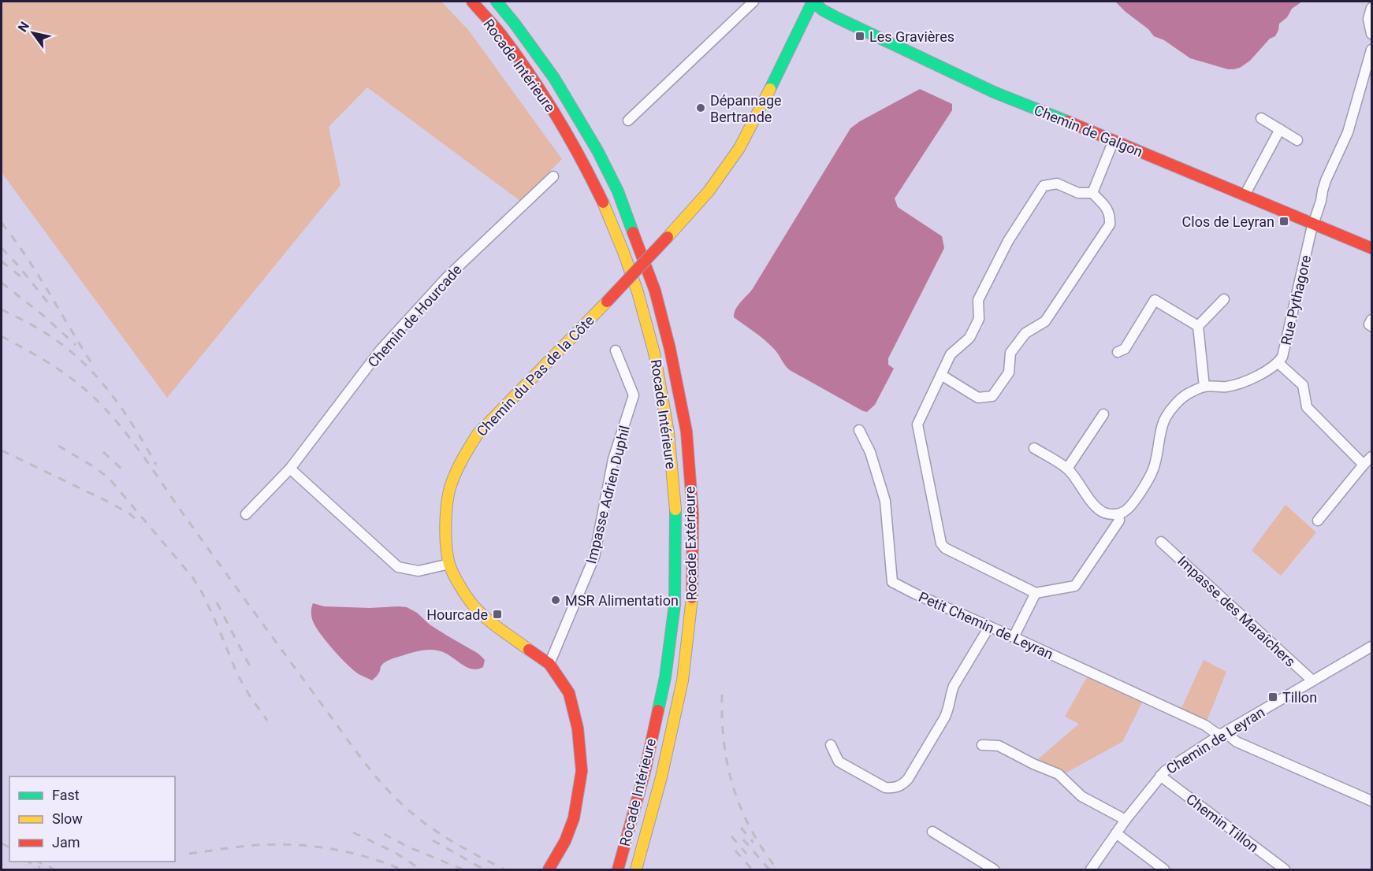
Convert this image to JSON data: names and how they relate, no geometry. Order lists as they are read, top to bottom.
{
  "streets": {
    "main road": [
      "Rocade Intérieure",
      "Chemin de Galgon",
      "Chemin du Pas de la Côte",
      "Rocade Extérieure"
    ],
    "street": [
      "Rue Pythagore",
      "Chemin de Hourcade",
      "Impasse Adrien Duphil",
      "Impasse des Maraîchers",
      "Petit Chemin de Leyran",
      "Chemin de Leyran",
      "Chemin Tillon"
    ]
  },
  "crossings": [
    ["Chemin de Galgon", "Rue Pythagore"],
    ["Chemin de Galgon", "Chemin du Pas de la Côte"],
    ["Chemin du Pas de la Côte", "Impasse Adrien Duphil"],
    ["Impasse des Maraîchers", "Chemin de Leyran"],
    ["Petit Chemin de Leyran", "Chemin de Leyran"],
    ["Chemin de Leyran", "Chemin Tillon"]
  ],
  "places": {
    "transit": [
      "Les Gravières",
      "Clos de Leyran",
      "Hourcade",
      "Tillon"
    ],
    "other": ["Dépannage Bertrande", "MSR Alimentation"]
  },
  "legend": ["Fast", "Slow", "Jam"],
  "north": "top left"
}
